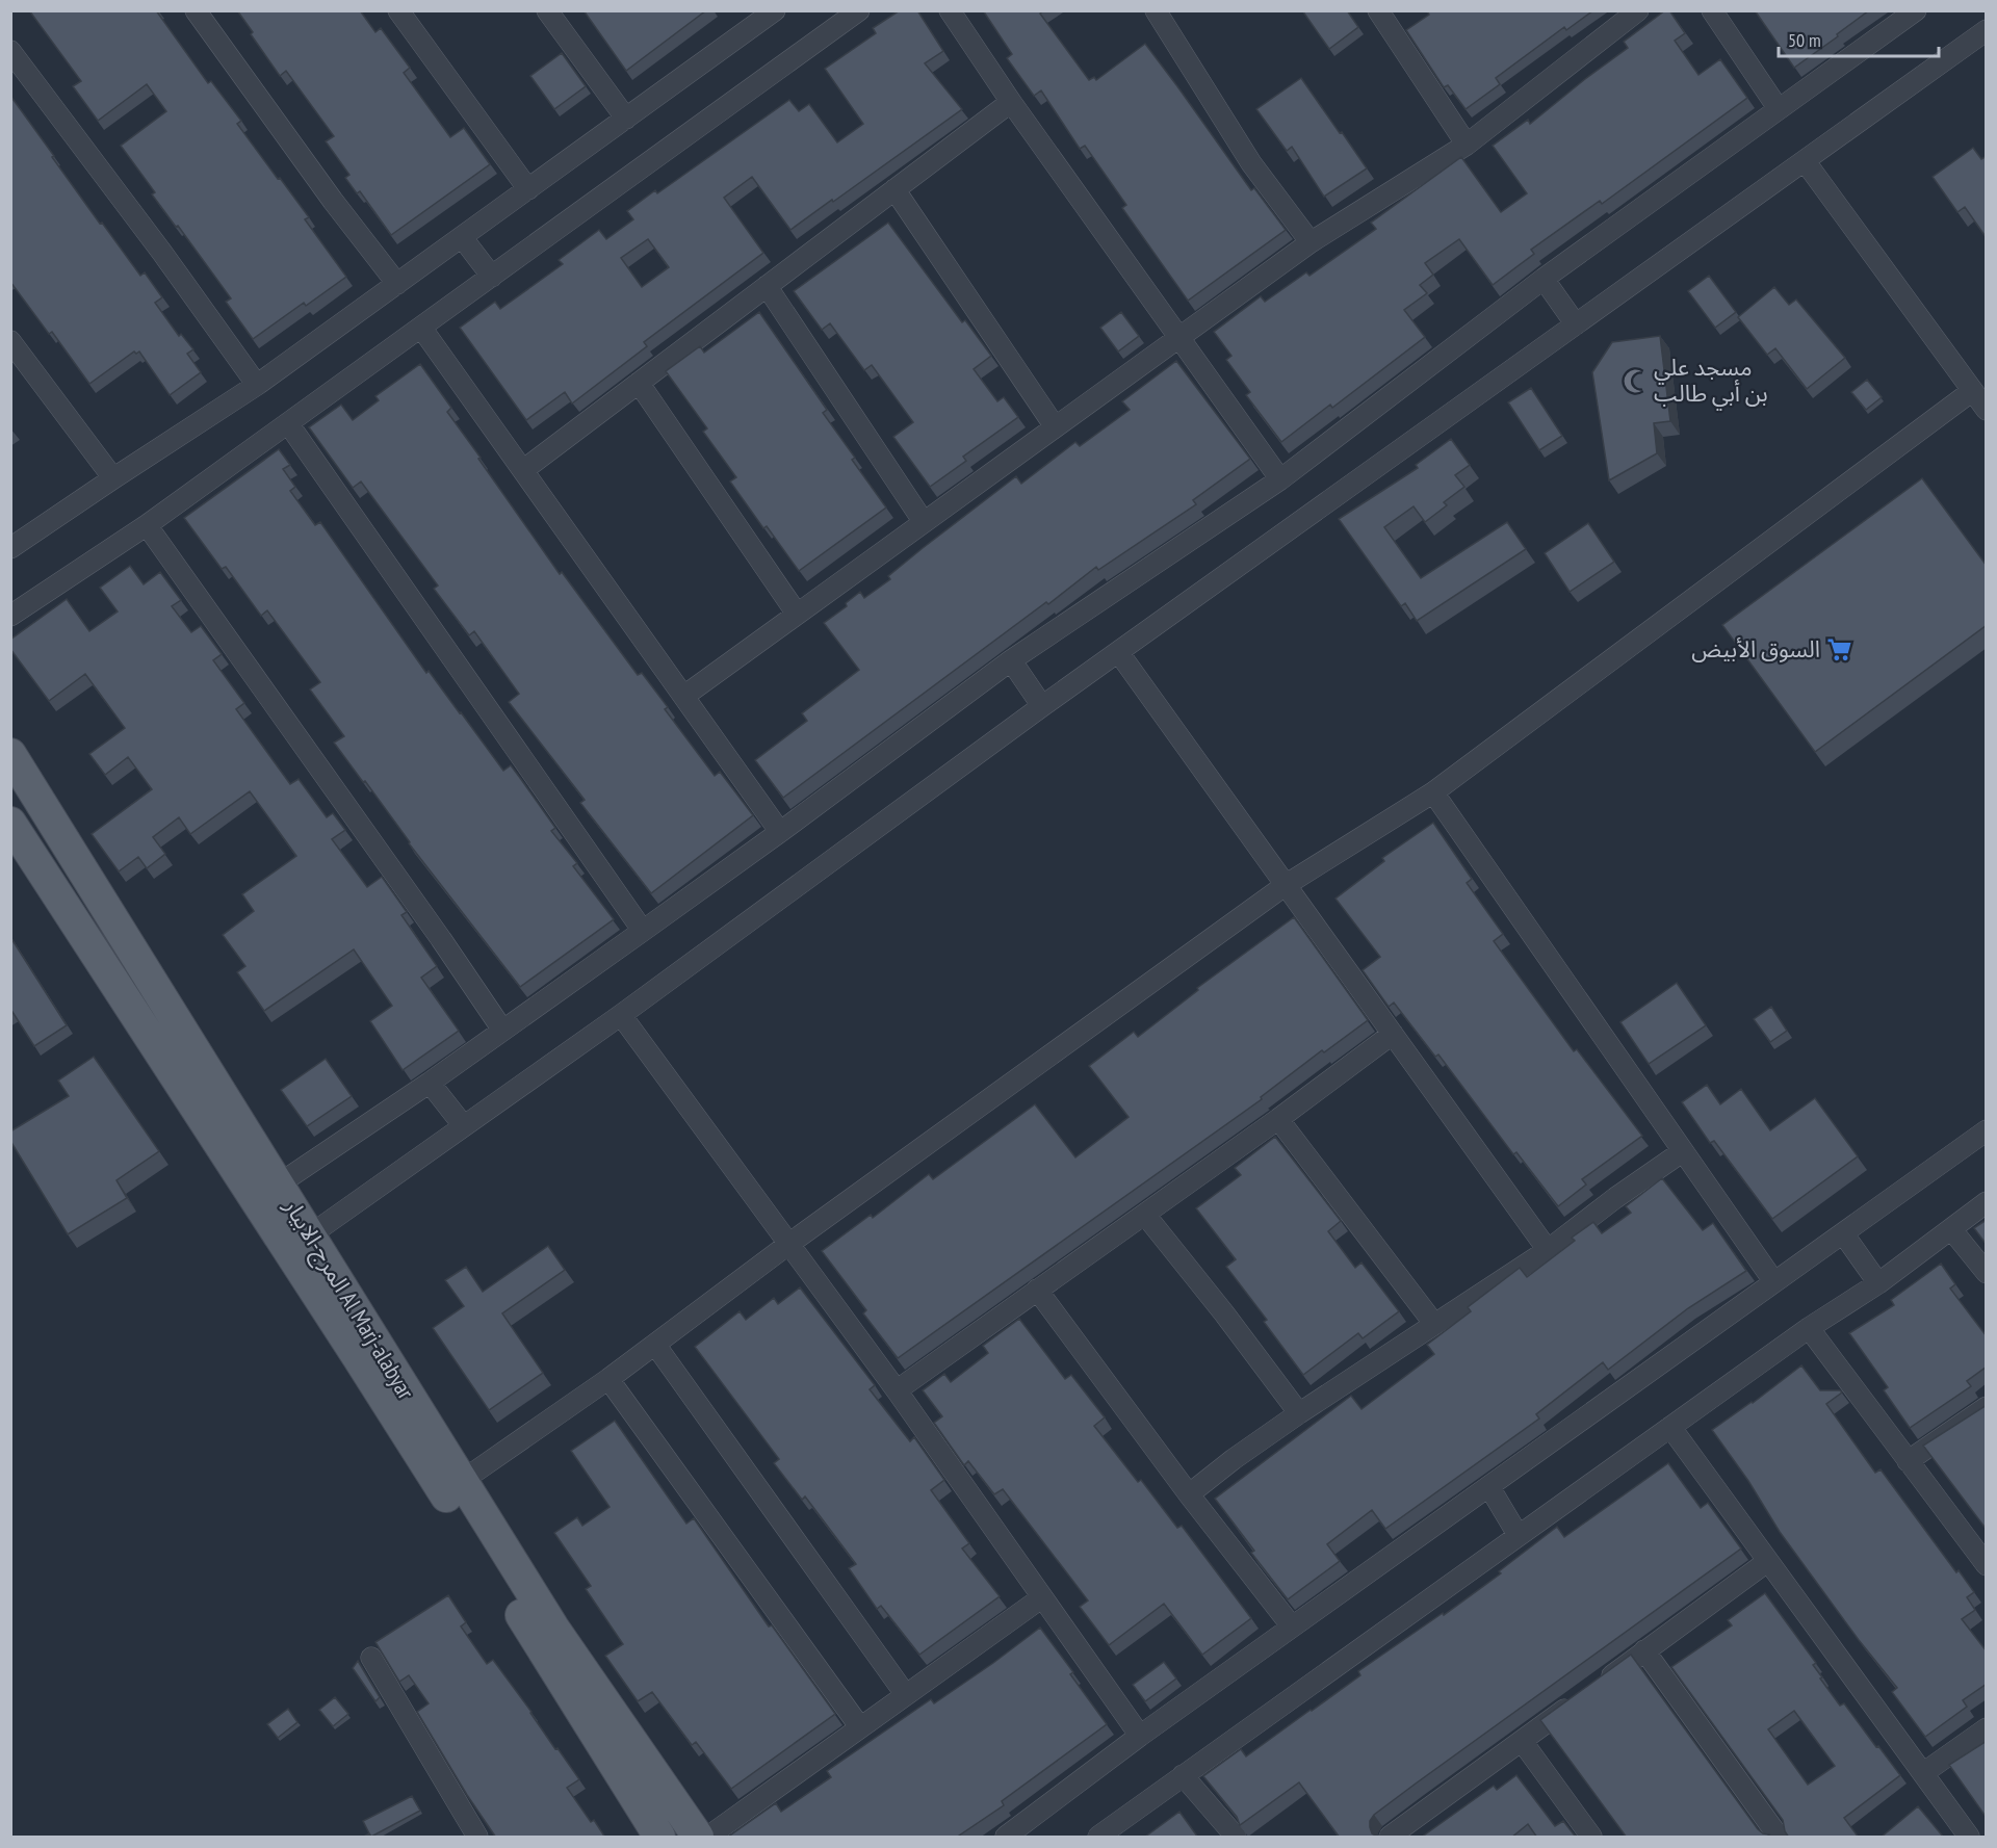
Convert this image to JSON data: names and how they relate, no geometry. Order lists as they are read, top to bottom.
{
  "streets": {
    "main road": ["المرج-الابيار Al Marj-alabyar"]
  },
  "places": {
    "mosque": ["مسجد علي بن أبي طالب"],
    "supermarket": ["السوق الأبيض"]
  },
  "scale_bar": "50 m"
}
